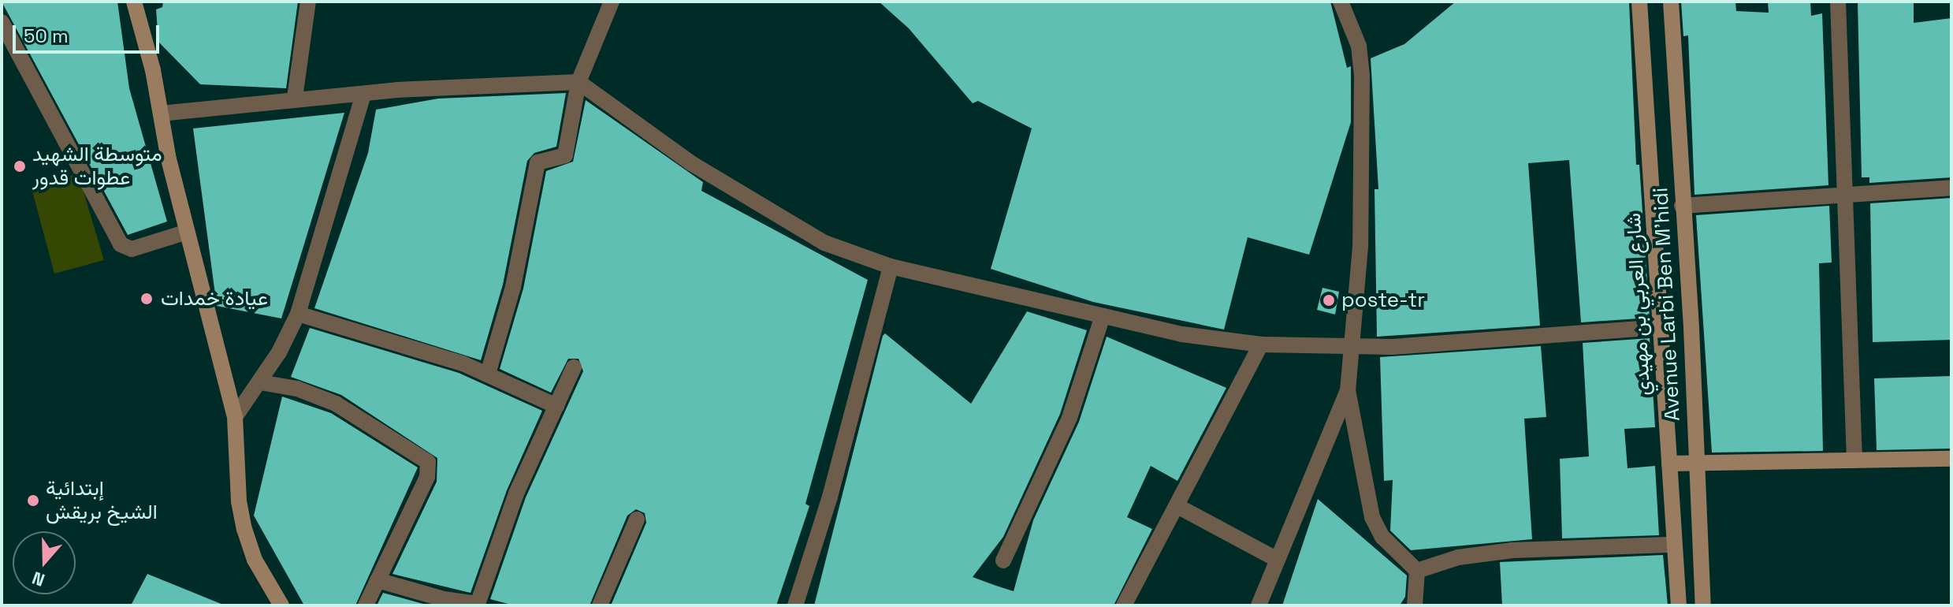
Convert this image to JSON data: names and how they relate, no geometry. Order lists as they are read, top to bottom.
{
  "streets": {
    "main road": ["شارع العربي بن مهيدي", "Avenue Larbi Ben M'hidi"]
  },
  "places": [
    "متوسطة الشهيد عطوات قدور",
    "عيادة خمدات",
    "poste-tr",
    "إبتدائية الشيخ بريقش"
  ],
  "scale_bar": "50 m",
  "north": "bottom"
}
